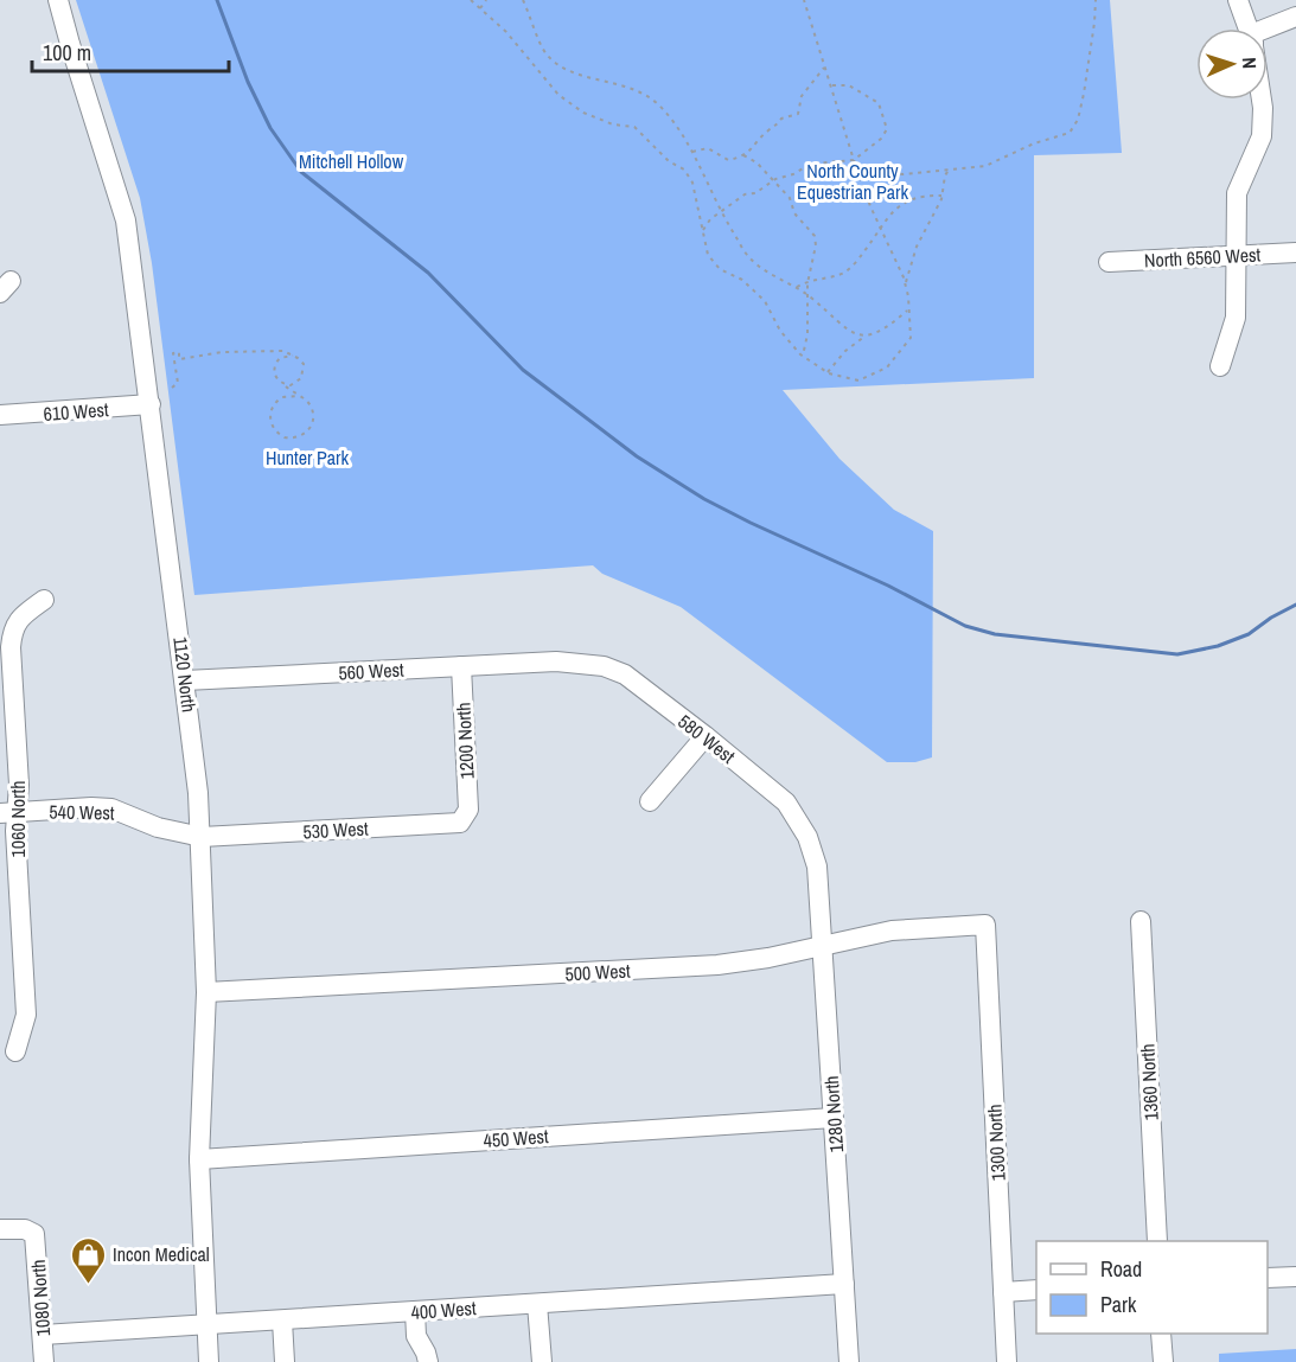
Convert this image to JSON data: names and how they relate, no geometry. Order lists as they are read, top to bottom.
{
  "streets": {
    "street": [
      "North 6560 West",
      "610 West",
      "560 West",
      "1120 North",
      "580 West",
      "1200 North",
      "540 West",
      "1060 North",
      "530 West",
      "500 West",
      "1360 North",
      "1280 North",
      "450 West",
      "1300 North",
      "1080 North",
      "400 West"
    ]
  },
  "crossings": [
    ["610 West", "1120 North"],
    ["560 West", "1120 North"],
    ["560 West", "580 West"],
    ["560 West", "1200 North"],
    ["1120 North", "540 West"],
    ["1120 North", "530 West"],
    ["1120 North", "500 West"],
    ["1120 North", "450 West"],
    ["1120 North", "400 West"],
    ["580 West", "1280 North"],
    ["1200 North", "530 West"],
    ["540 West", "1060 North"],
    ["540 West", "530 West"],
    ["500 West", "1280 North"],
    ["500 West", "1300 North"],
    ["1280 North", "450 West"],
    ["1280 North", "400 West"],
    ["1080 North", "400 West"]
  ],
  "parks": ["Mitchell Hollow", "North County Equestrian Park", "Hunter Park"],
  "places": {
    "shop": ["Incon Medical"]
  },
  "legend": ["Road", "Park"],
  "scale_bar": "100 m",
  "north": "right"
}
